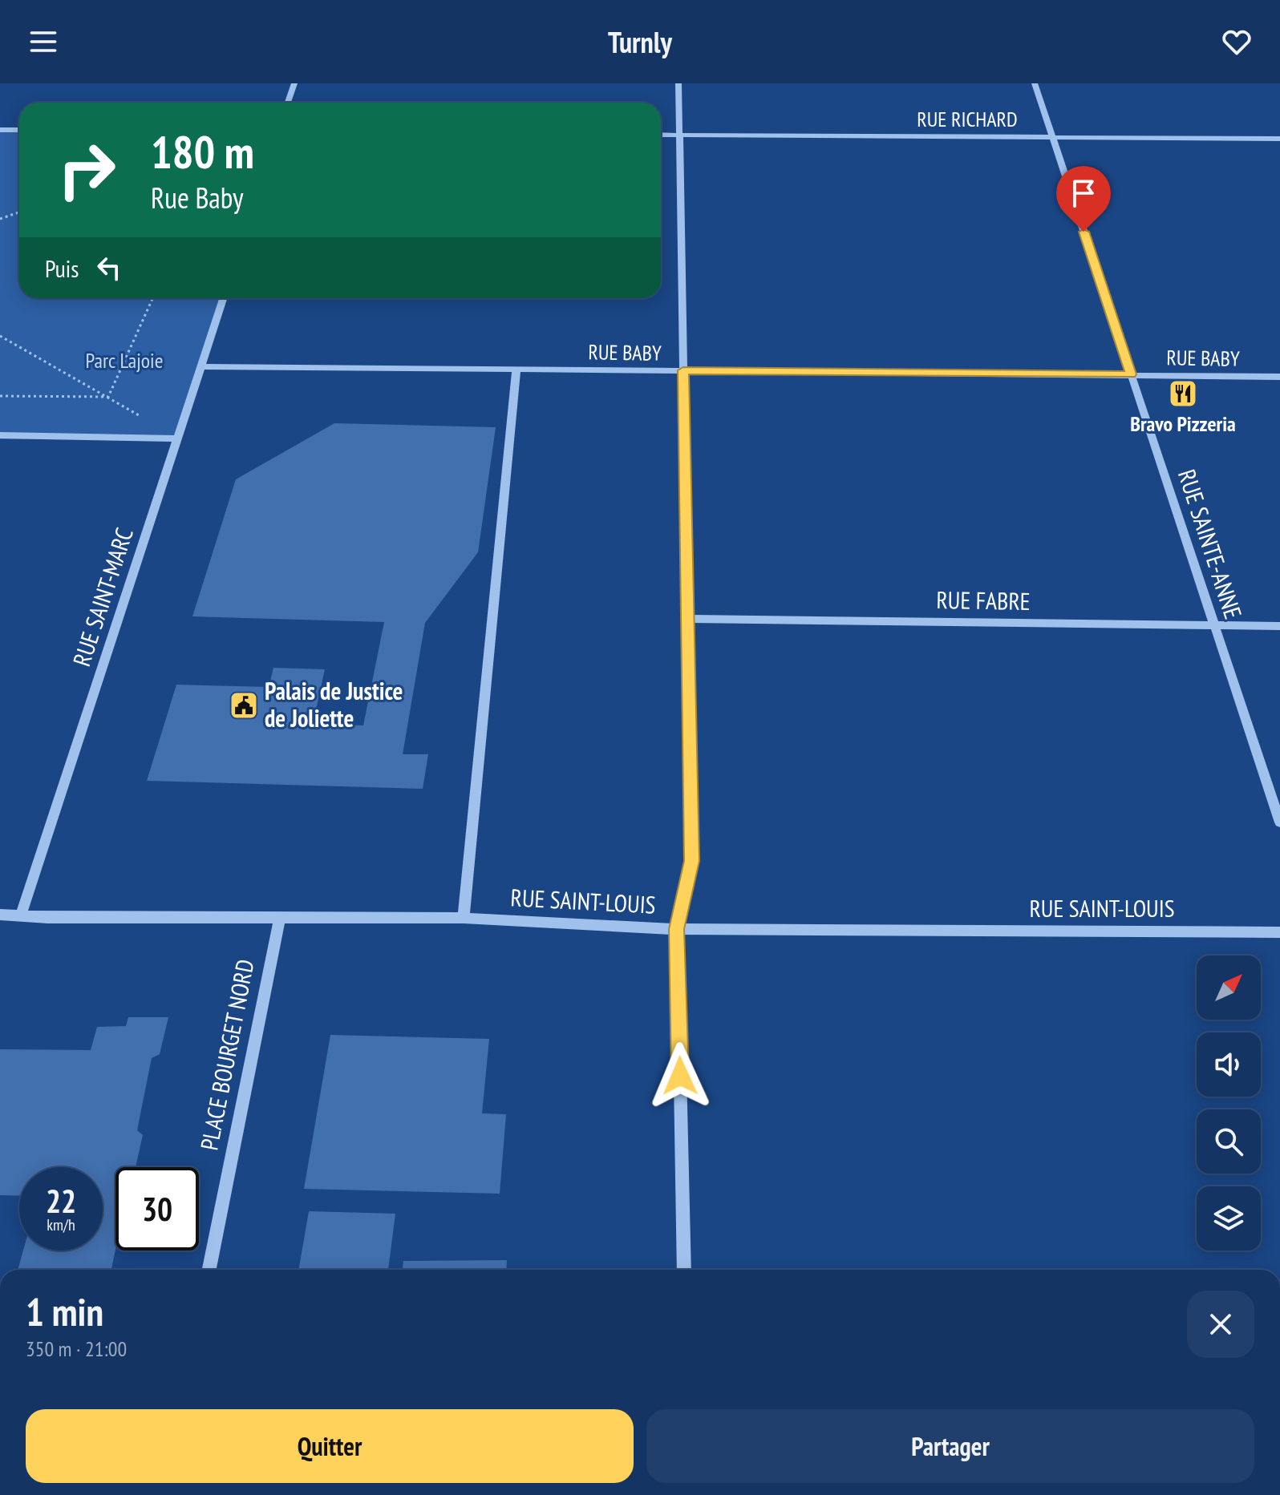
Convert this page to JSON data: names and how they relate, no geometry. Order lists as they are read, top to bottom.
{
  "streets": {
    "street": [
      "RUE RICHARD",
      "RUE BABY",
      "RUE SAINTE-ANNE",
      "RUE SAINT-MARC",
      "RUE FABRE",
      "RUE SAINT-LOUIS",
      "PLACE BOURGET NORD"
    ]
  },
  "crossings": [
    ["RUE RICHARD", "RUE SAINTE-ANNE"],
    ["RUE BABY", "RUE SAINTE-ANNE"],
    ["RUE BABY", "RUE SAINT-MARC"],
    ["RUE SAINTE-ANNE", "RUE FABRE"],
    ["RUE SAINT-MARC", "RUE SAINT-LOUIS"],
    ["RUE SAINT-LOUIS", "PLACE BOURGET NORD"]
  ],
  "parks": ["Parc Lajoie"],
  "places": {
    "restaurant": ["Bravo Pizzeria"],
    "public building": ["Palais de Justice de Joliette"]
  },
  "north": "top right",
  "page": {
    "header": "Turnly",
    "turn": ["180 m", "Rue Baby"],
    "then": "Puis",
    "speed": "22 km/h",
    "limit": "30",
    "heading": ["1 min", "350 m · 21:00"],
    "buttons": ["Quitter", "Partager"]
  }
}
